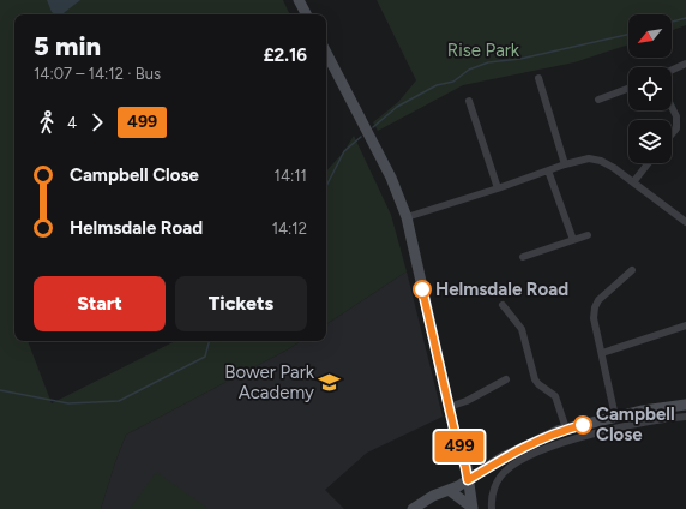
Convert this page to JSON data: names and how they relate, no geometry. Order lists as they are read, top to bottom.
{
  "parks": ["Rise Park"],
  "places": {
    "other": ["Helmsdale Road", "Campbell Close"],
    "school or university": ["Bower Park Academy"]
  },
  "lines": ["bus line 499"],
  "north": "bottom left",
  "page": {
    "on_map": "499",
    "heading": ["5 min", "14:07 – 14:12 · Bus", "£2.16"],
    "legs": ["4", "499"],
    "list": [
      {
        "name": "Campbell Close",
        "value": "14:11"
      },
      {
        "name": "Helmsdale Road",
        "value": "14:12"
      }
    ],
    "buttons": ["Start", "Tickets"]
  }
}
